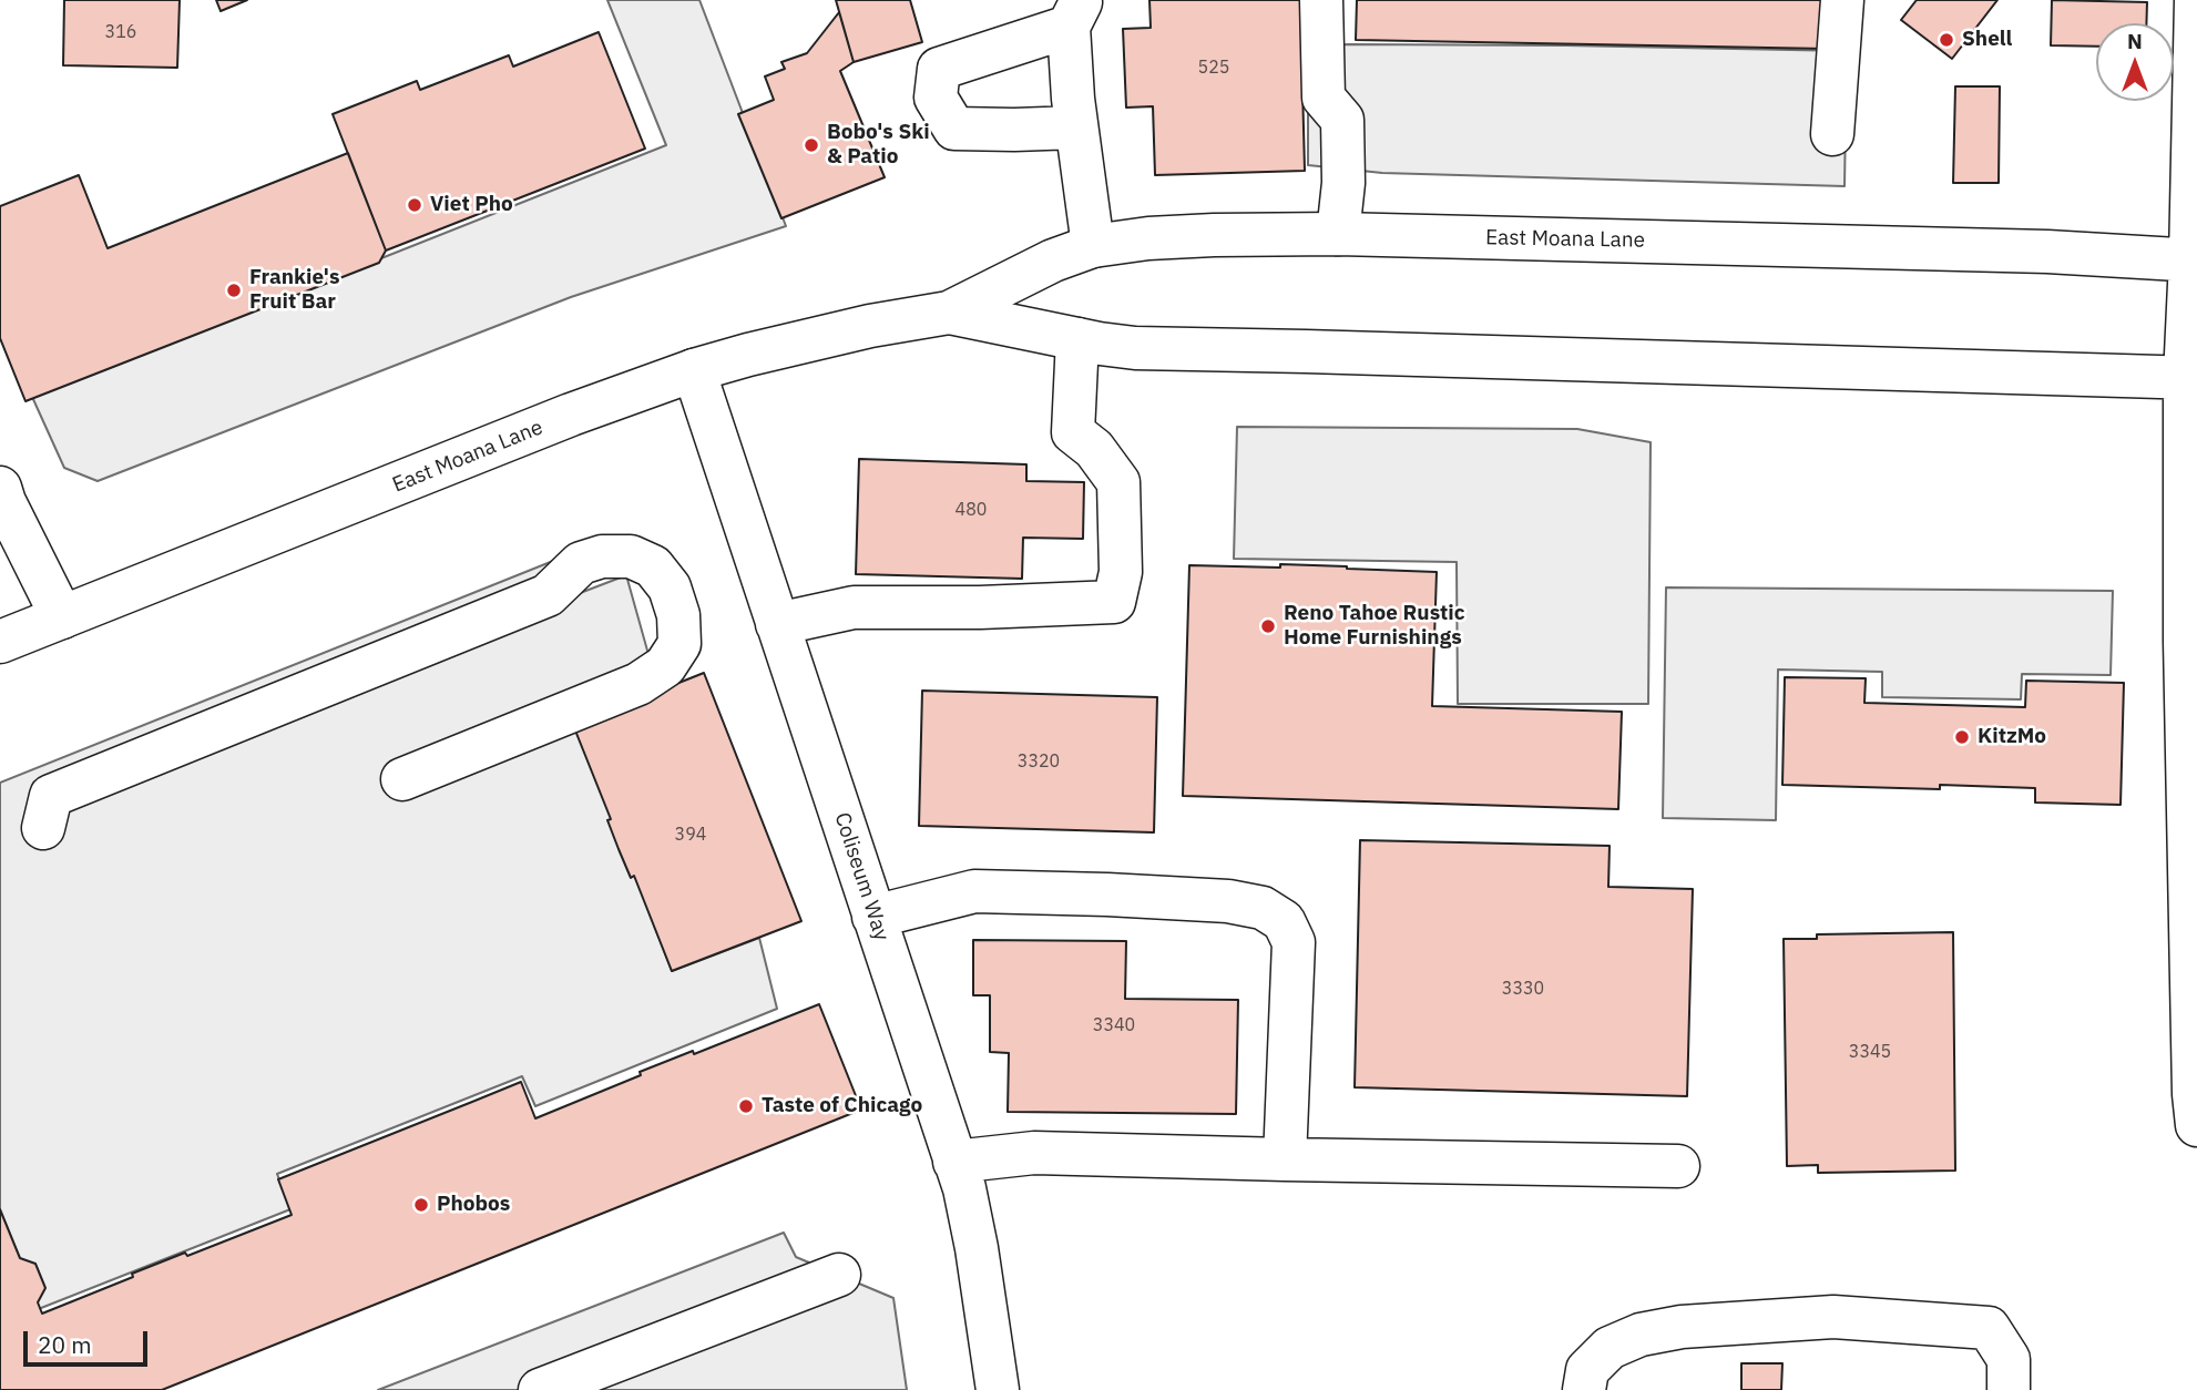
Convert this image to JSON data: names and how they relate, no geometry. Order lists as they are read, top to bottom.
{
  "streets": {
    "main road": ["East Moana Lane", "Coliseum Way"]
  },
  "crossings": [
    ["East Moana Lane", "Coliseum Way"]
  ],
  "places": [
    "Shell",
    "Bobo's Ski & Patio",
    "Viet Pho",
    "Frankie's Fruit Bar",
    "Reno Tahoe Rustic Home Furnishings",
    "KitzMo",
    "Taste of Chicago",
    "Phobos"
  ],
  "house_numbers": [
    "316",
    "525",
    "480",
    "3320",
    "394",
    "3330",
    "3340",
    "3345"
  ],
  "scale_bar": "20 m",
  "north": "top"
}
